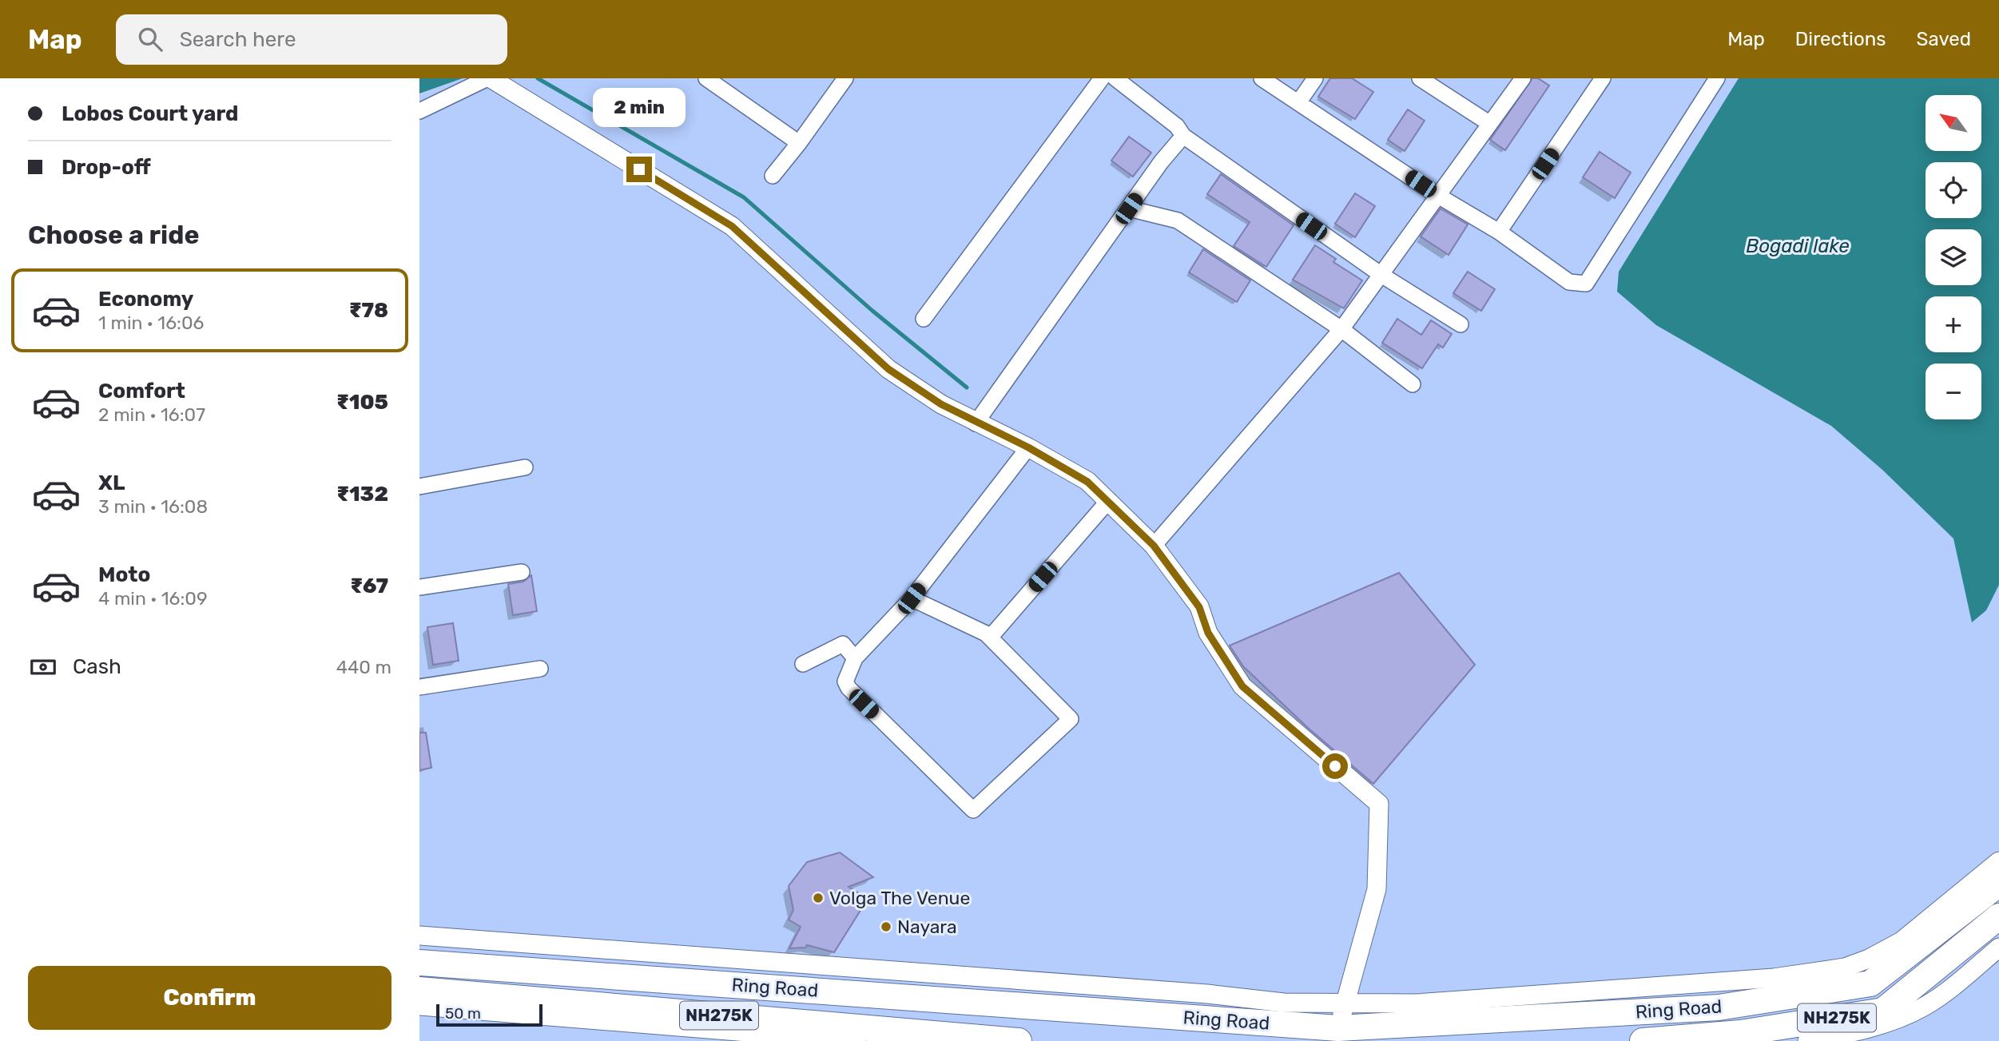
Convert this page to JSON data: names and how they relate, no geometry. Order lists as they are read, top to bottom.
{
  "streets": {
    "highway": ["Ring Road", "NH275K"]
  },
  "water": ["Bogadi lake"],
  "places": ["Volga The Venue", "Nayara"],
  "scale_bar": "50 m",
  "north": "top left",
  "page": {
    "header": "Map",
    "search": "Search here",
    "nav": ["Map", "Directions", "Saved"],
    "banner": ["Lobos Court yard", "Drop-off"],
    "bubble": "2 min",
    "map_buttons": ["+", "−"],
    "heading": "Choose a ride",
    "list": [
      {
        "name": "Economy",
        "note": "1 min · 16:06",
        "value": "₹78"
      },
      {
        "name": "Comfort",
        "note": "2 min · 16:07",
        "value": "₹105"
      },
      {
        "name": "XL",
        "note": "3 min · 16:08",
        "value": "₹132"
      },
      {
        "name": "Moto",
        "note": "4 min · 16:09",
        "value": "₹67"
      }
    ],
    "pay": ["Cash", "440 m"],
    "buttons": "Confirm",
    "scale": "50 m"
  }
}
